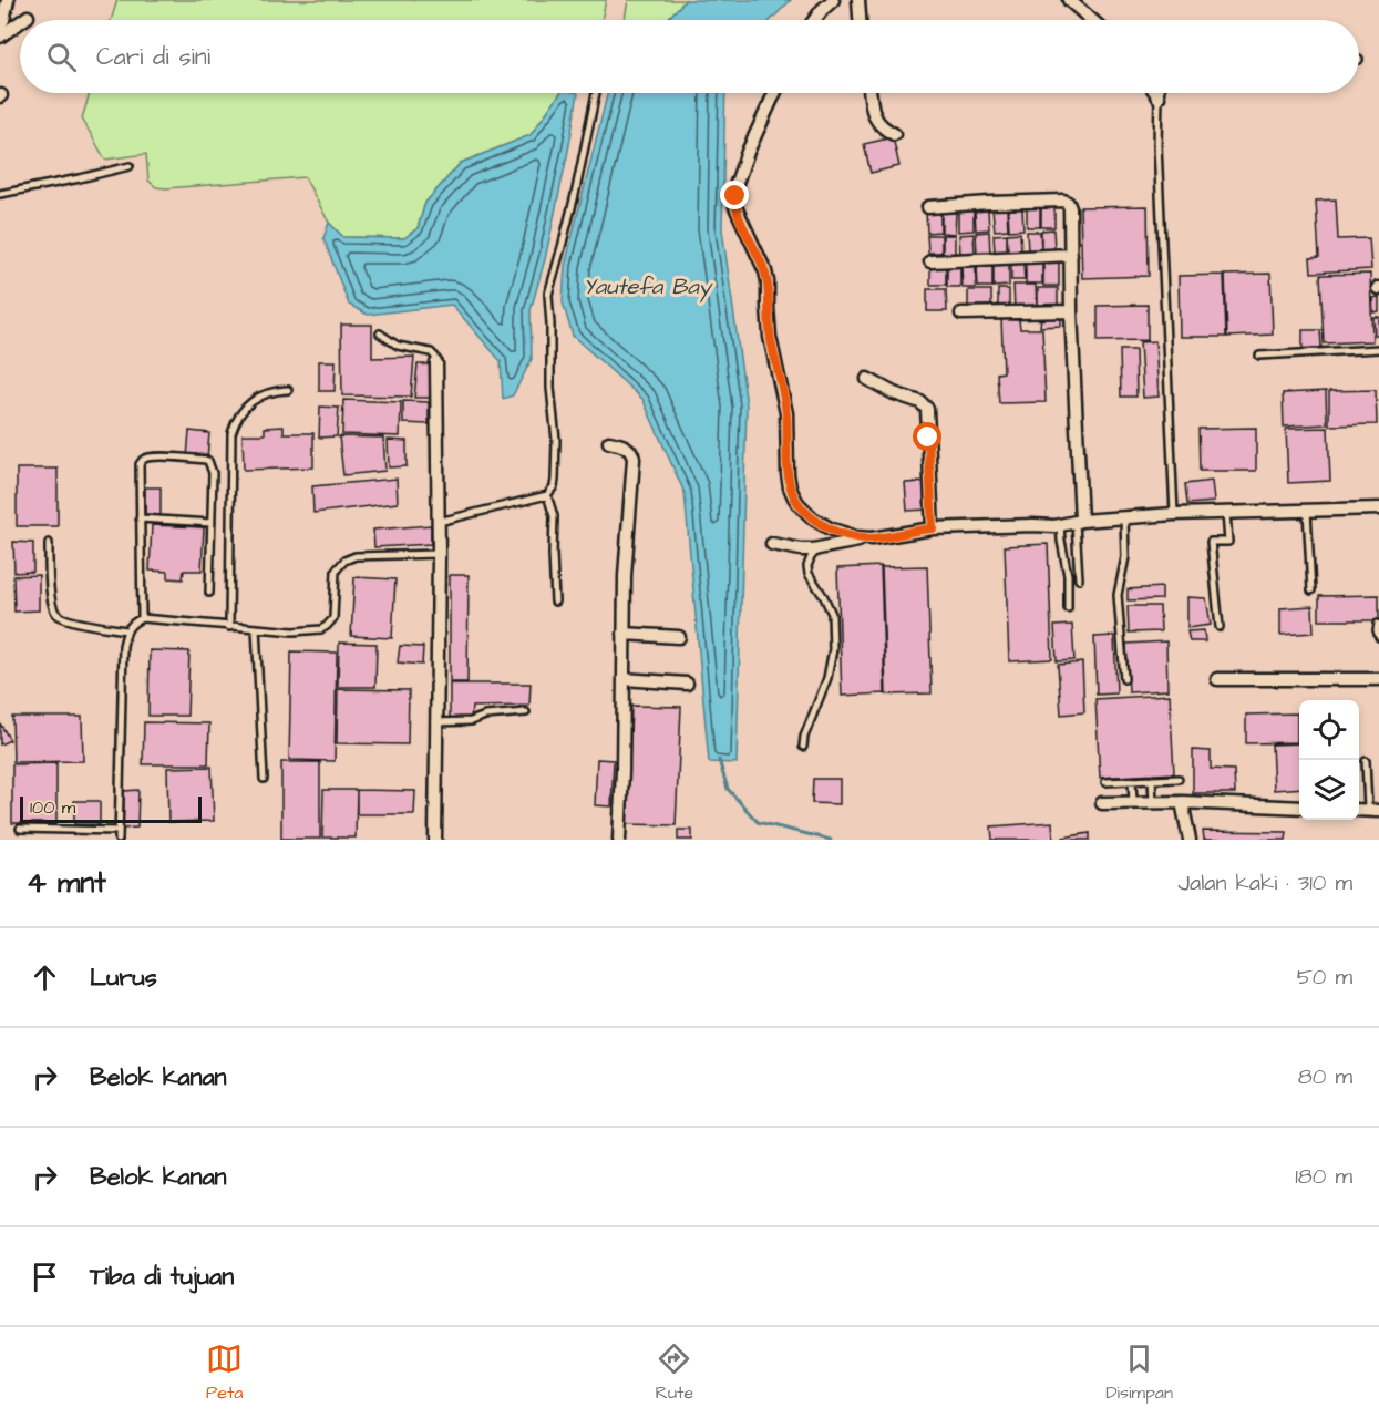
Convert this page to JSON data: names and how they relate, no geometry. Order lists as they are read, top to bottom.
{
  "water": ["Yautefa Bay"],
  "scale_bar": "100 m",
  "page": {
    "search": "Cari di sini",
    "scale": "100 m",
    "heading": ["4 mnt", "Jalan kaki · 310 m"],
    "list": [
      ["Lurus", "50 m"],
      ["Belok kanan", "80 m"],
      ["Belok kanan", "180 m"],
      "Tiba di tujuan"
    ],
    "nav": ["Peta", "Rute", "Disimpan"]
  }
}
